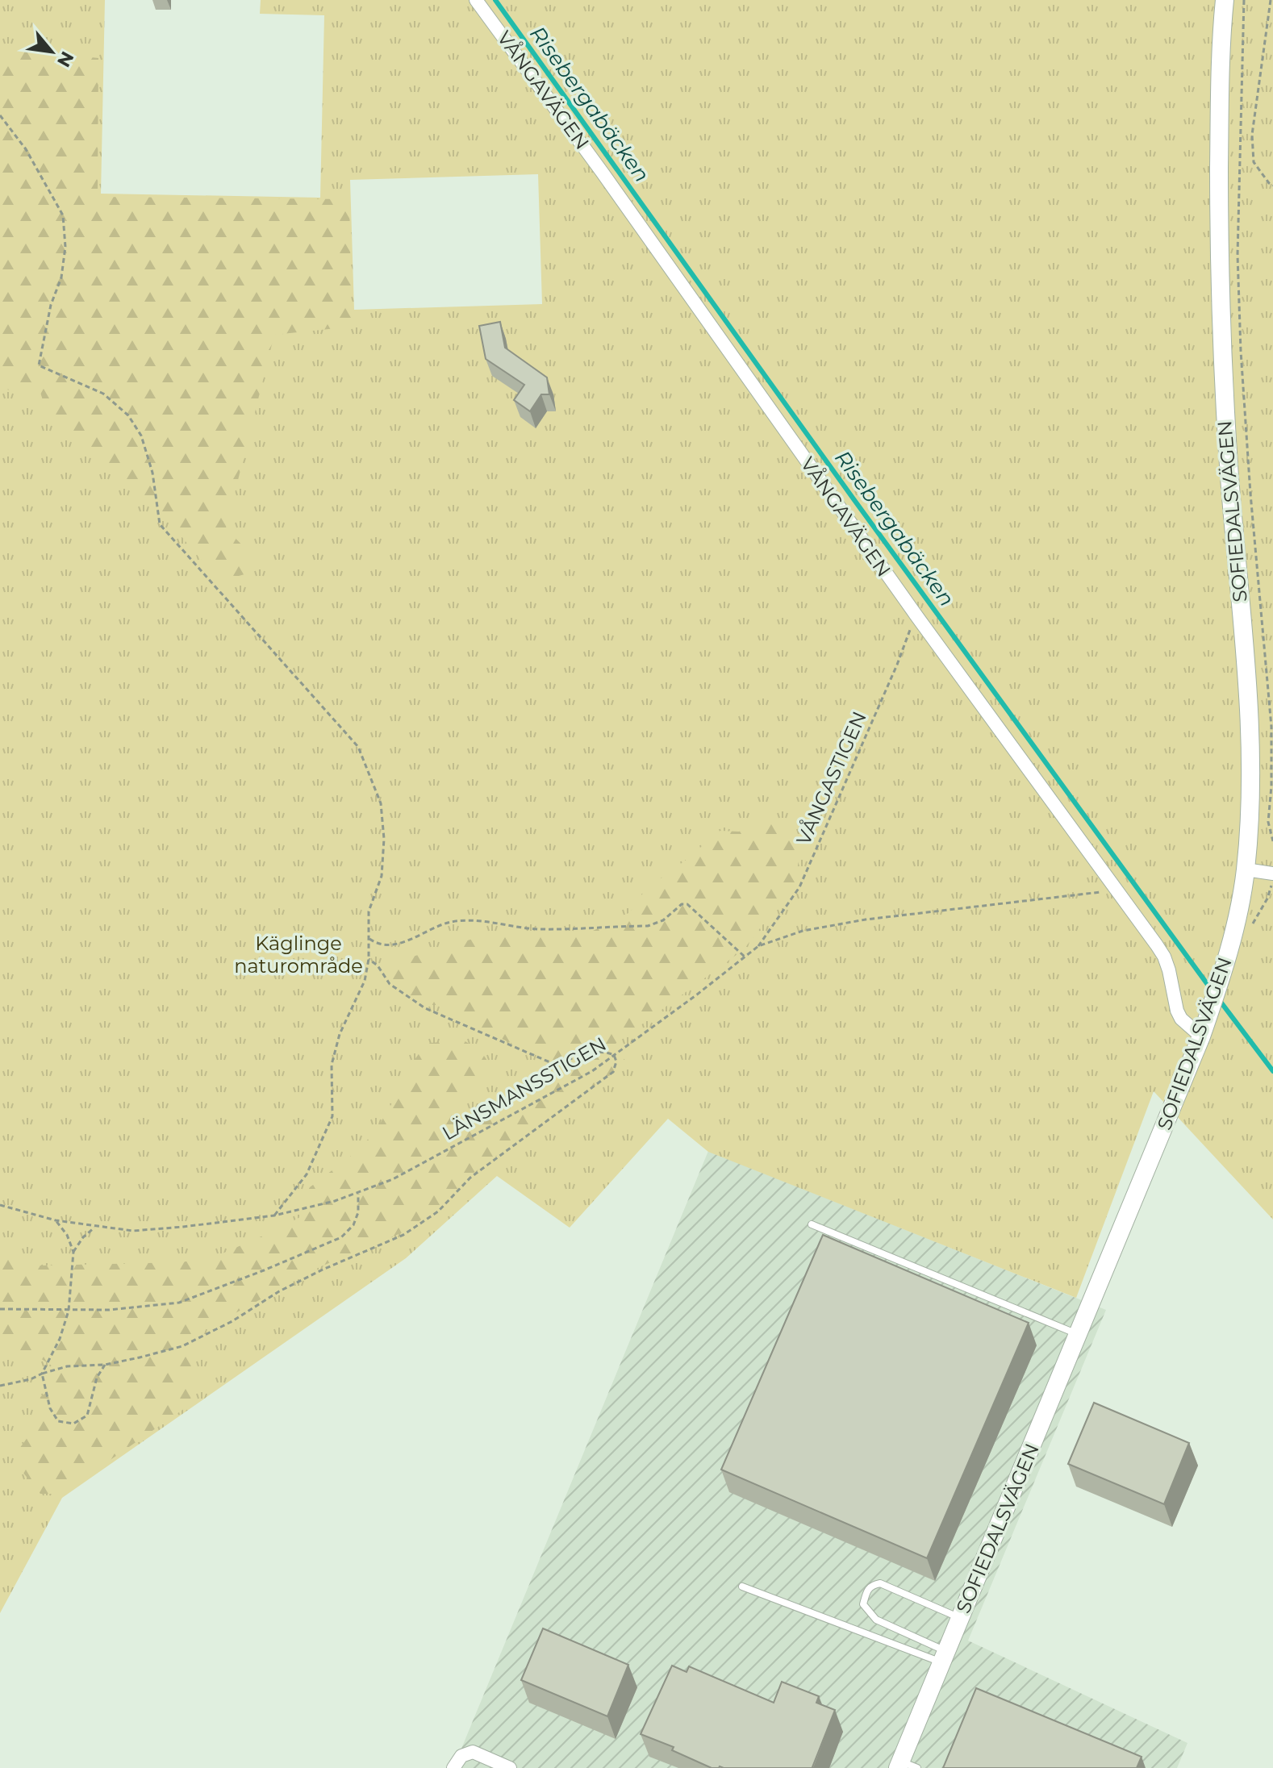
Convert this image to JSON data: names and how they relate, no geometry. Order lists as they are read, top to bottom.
{
  "streets": {
    "main road": ["SOFIEDALSVÄGEN"],
    "street": ["VÅNGAVÄGEN"],
    "path": ["VÅNGASTIGEN", "LÄNSMANSSTIGEN"]
  },
  "crossings": [
    ["VÅNGAVÄGEN", "SOFIEDALSVÄGEN"],
    ["VÅNGAVÄGEN", "VÅNGASTIGEN"],
    ["VÅNGAVÄGEN", "LÄNSMANSSTIGEN"],
    ["VÅNGASTIGEN", "LÄNSMANSSTIGEN"]
  ],
  "water": ["Risebergabäcken"],
  "parks": ["Käglinge naturområde"],
  "north": "bottom right"
}
